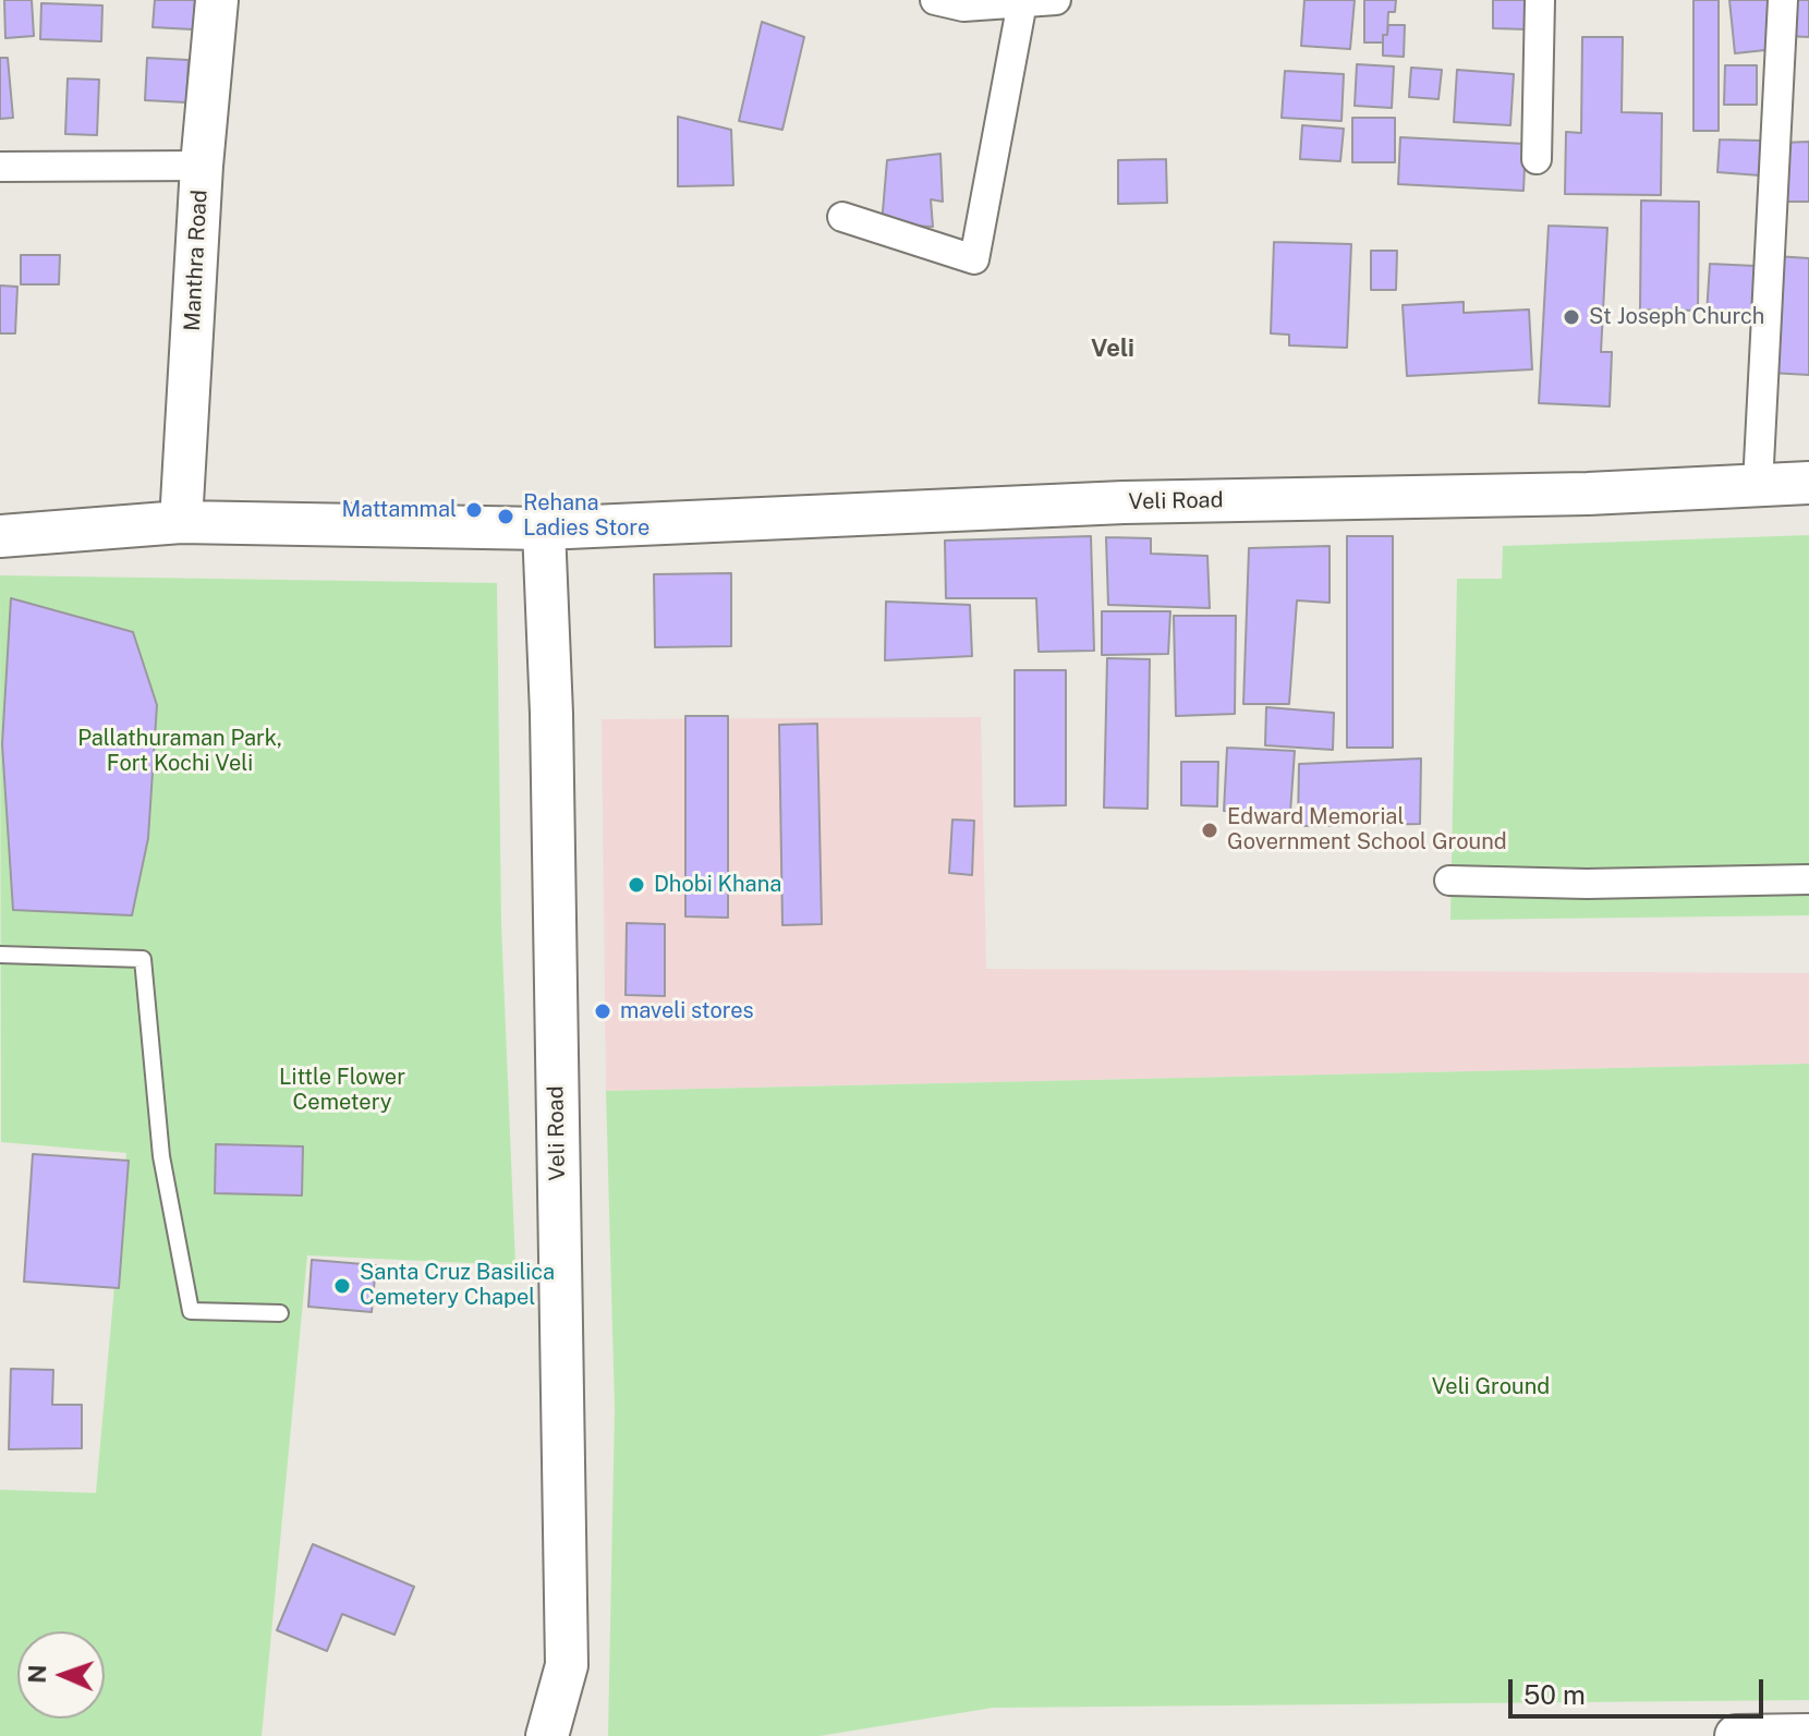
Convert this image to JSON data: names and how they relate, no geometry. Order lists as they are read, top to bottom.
{
  "streets": {
    "main road": ["Manthra Road", "Veli Road"]
  },
  "crossings": [
    ["Manthra Road", "Veli Road"]
  ],
  "districts": ["Veli"],
  "parks": ["Pallathuraman Park, Fort Kochi Veli", "Little Flower Cemetery", "Veli Ground"],
  "places": [
    "St Joseph Church",
    "Mattammal",
    "Rehana Ladies Store",
    "Edward Memorial Government School Ground",
    "Dhobi Khana",
    "maveli stores",
    "Santa Cruz Basilica Cemetery Chapel"
  ],
  "scale_bar": "50 m",
  "north": "left"
}
